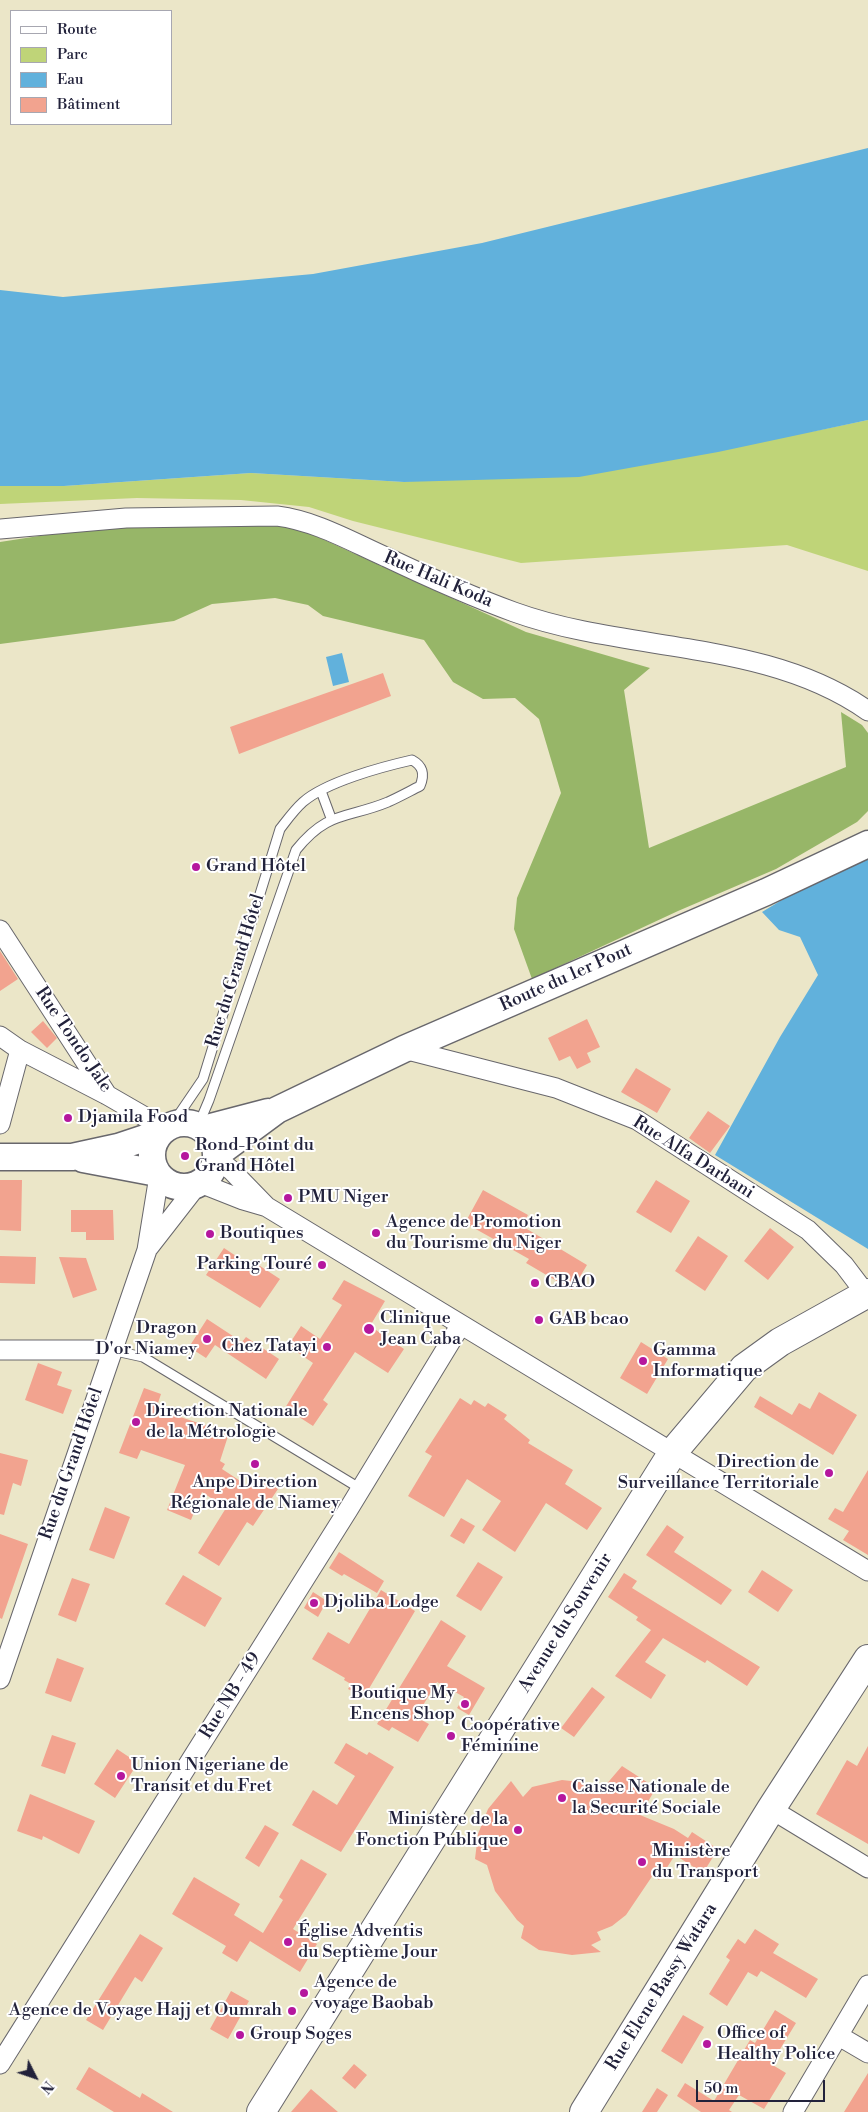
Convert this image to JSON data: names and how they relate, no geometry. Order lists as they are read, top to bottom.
{
  "streets": {
    "main road": ["Avenue du Souvenir", "Rue Elene Bassy Watara"],
    "street": [
      "Rue Hali Koda",
      "Rue du Grand Hôtel",
      "Route du 1er Pont",
      "Rue Tondo Jale",
      "Rue Alfa Darbani",
      "Rue NB - 49"
    ]
  },
  "crossings": [
    ["Rue du Grand Hôtel", "Route du 1er Pont"],
    ["Rue du Grand Hôtel", "Rue Tondo Jale"],
    ["Route du 1er Pont", "Rue Tondo Jale"],
    ["Route du 1er Pont", "Rue Alfa Darbani"],
    ["Rue Alfa Darbani", "Avenue du Souvenir"]
  ],
  "places": [
    "Grand Hôtel",
    "Djamila Food",
    "Rond-Point du Grand Hôtel",
    "PMU Niger",
    "Agence de Promotion du Tourisme du Niger",
    "Boutiques",
    "Parking Touré",
    "CBAO",
    "GAB bcao",
    "Clinique Jean Caba",
    "Dragon D'or Niamey",
    "Chez Tatayi",
    "Gamma Informatique",
    "Direction Nationale de la Métrologie",
    "Anpe Direction Régionale de Niamey",
    "Direction de Surveillance Territoriale",
    "Djoliba Lodge",
    "Boutique My Encens Shop",
    "Coopérative Féminine",
    "Union Nigeriane de Transit et du Fret",
    "Caisse Nationale de la Securité Sociale",
    "Ministère de la Fonction Publique",
    "Ministère du Transport",
    "Église Adventis du Septième Jour",
    "Agence de voyage Baobab",
    "Agence de Voyage Hajj et Oumrah",
    "Group Soges",
    "Office of Healthy Police"
  ],
  "legend": [
    "Route",
    "Parc",
    "Eau",
    "Bâtiment"
  ],
  "scale_bar": "50 m",
  "north": "bottom right"
}
